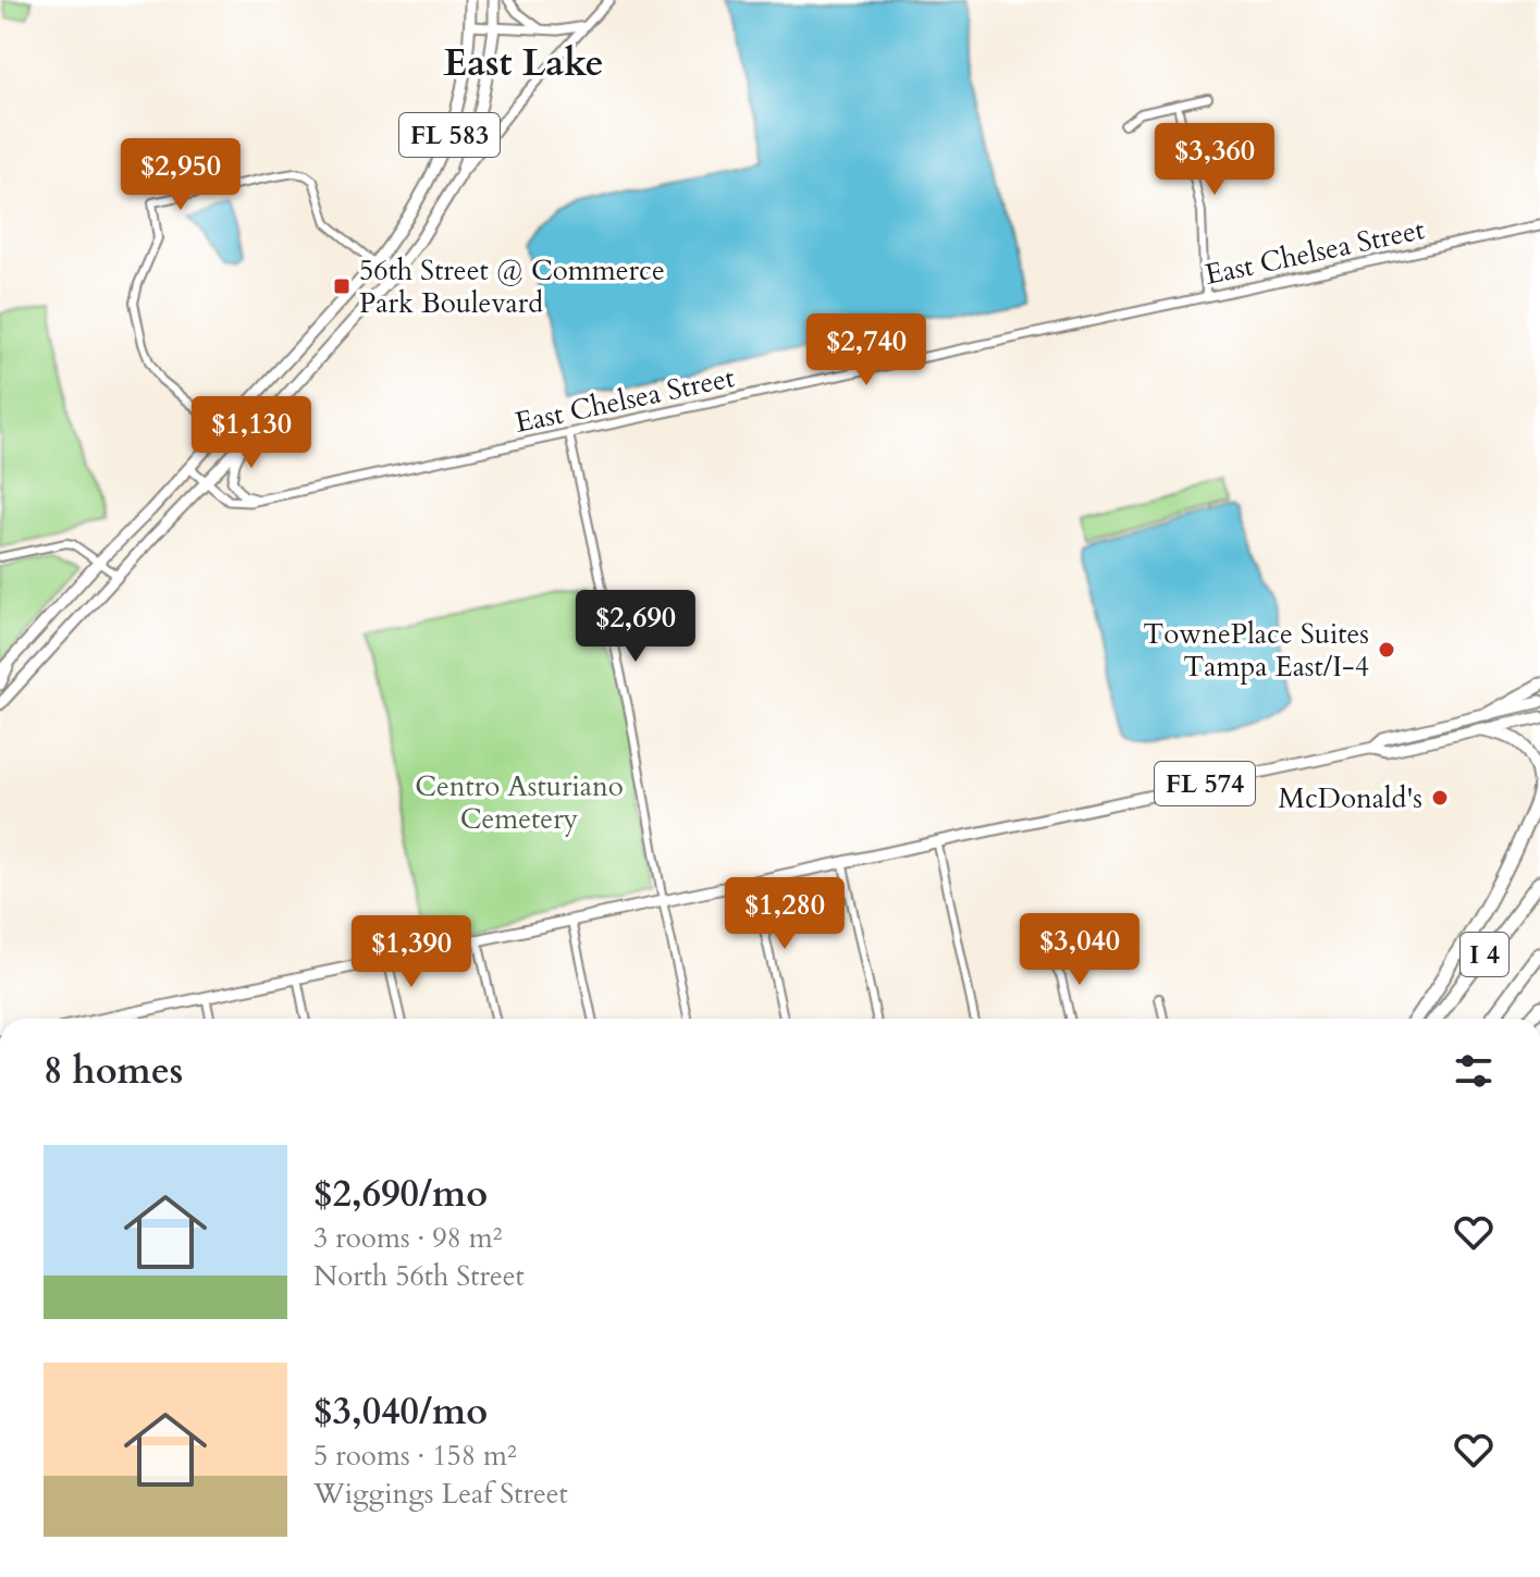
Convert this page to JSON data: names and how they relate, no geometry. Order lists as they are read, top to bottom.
{
  "streets": {
    "highway": ["I 4"],
    "main road": ["FL 583", "FL 574"],
    "street": ["East Chelsea Street"]
  },
  "crossings": [
    ["FL 583", "East Chelsea Street"]
  ],
  "districts": ["East Lake"],
  "parks": ["Centro Asturiano Cemetery"],
  "places": {
    "transit": ["56th Street @ Commerce Park Boulevard"],
    "other": ["TownePlace Suites Tampa East/I-4", "McDonald's"]
  },
  "page": {
    "price": [
      "$3,360",
      "$2,950",
      "$2,740",
      "$1,130",
      "$2,690",
      "$1,280",
      "$3,040",
      "$1,390"
    ],
    "heading": "8 homes",
    "list": [
      {
        "name": "$2,690/mo",
        "note": "3 rooms · 98 m² · North 56th Street"
      },
      {
        "name": "$3,040/mo",
        "note": "5 rooms · 158 m² · Wiggings Leaf Street"
      }
    ]
  }
}
